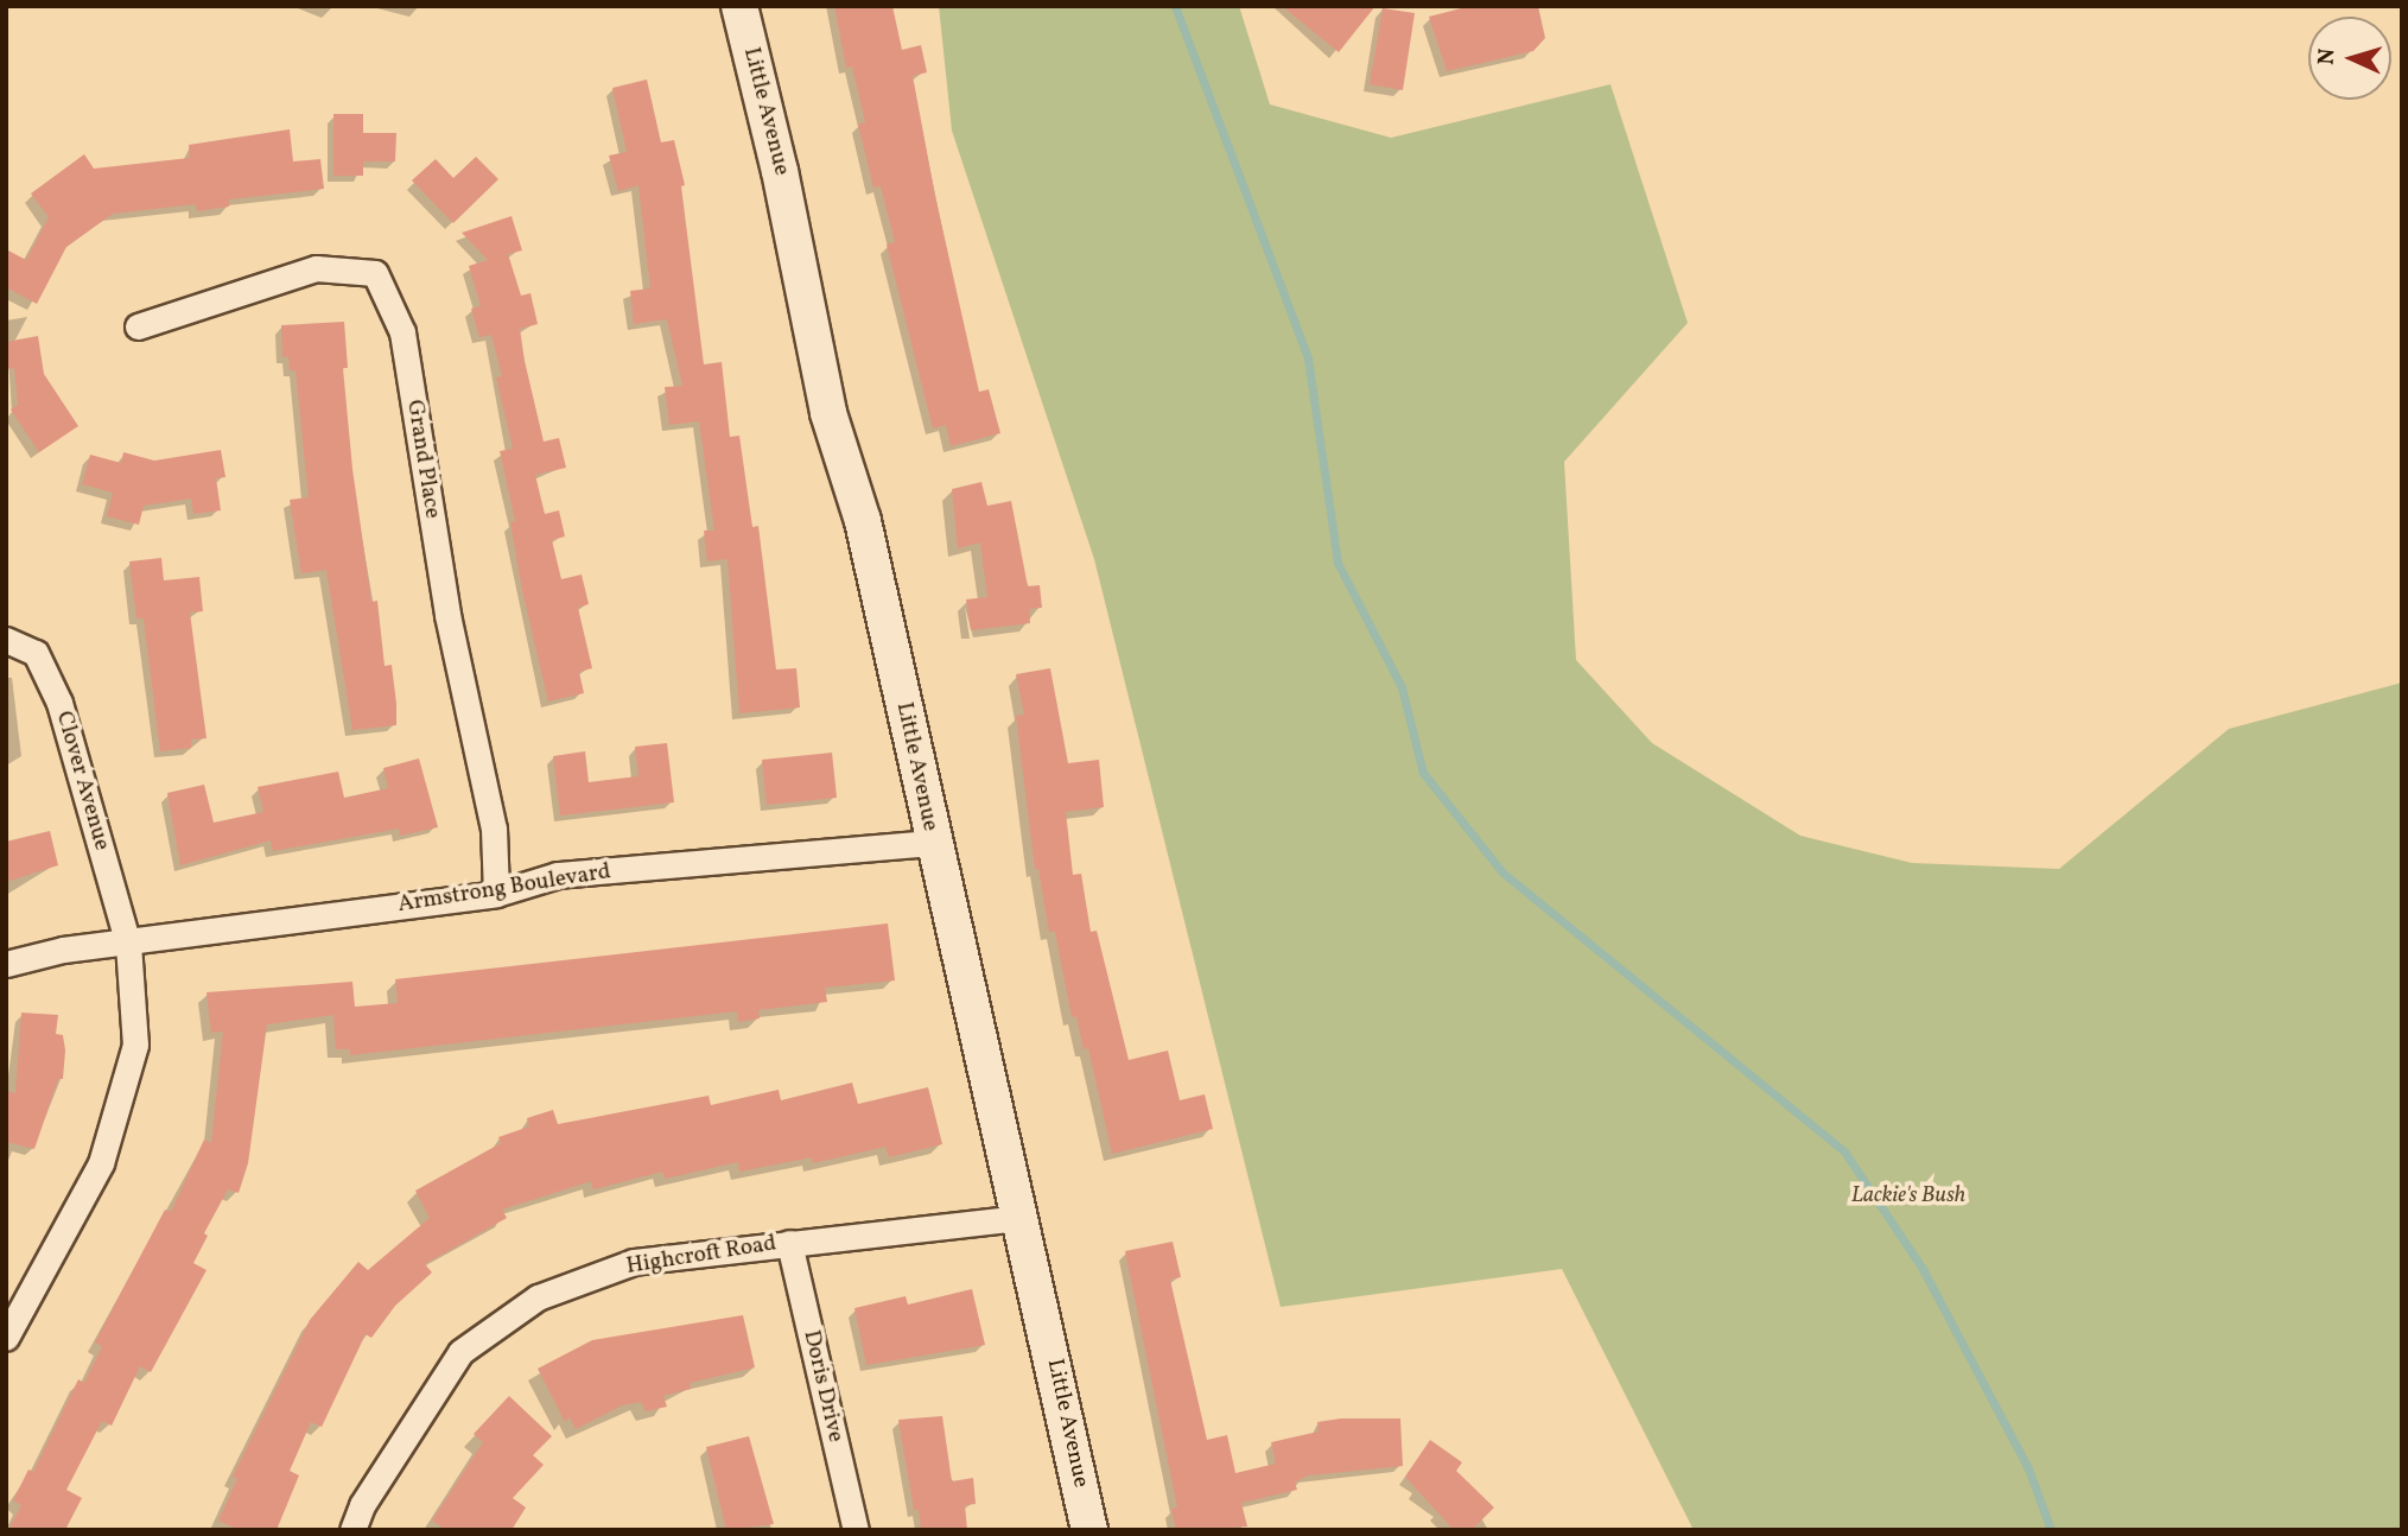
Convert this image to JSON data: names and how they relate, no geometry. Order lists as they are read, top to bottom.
{
  "streets": {
    "street": [
      "Little Avenue",
      "Grand Place",
      "Clover Avenue",
      "Armstrong Boulevard",
      "Highcroft Road",
      "Doris Drive"
    ]
  },
  "crossings": [
    ["Little Avenue", "Armstrong Boulevard"],
    ["Little Avenue", "Highcroft Road"],
    ["Grand Place", "Armstrong Boulevard"],
    ["Clover Avenue", "Armstrong Boulevard"],
    ["Highcroft Road", "Doris Drive"]
  ],
  "parks": ["Lackie's Bush"],
  "north": "left"
}
